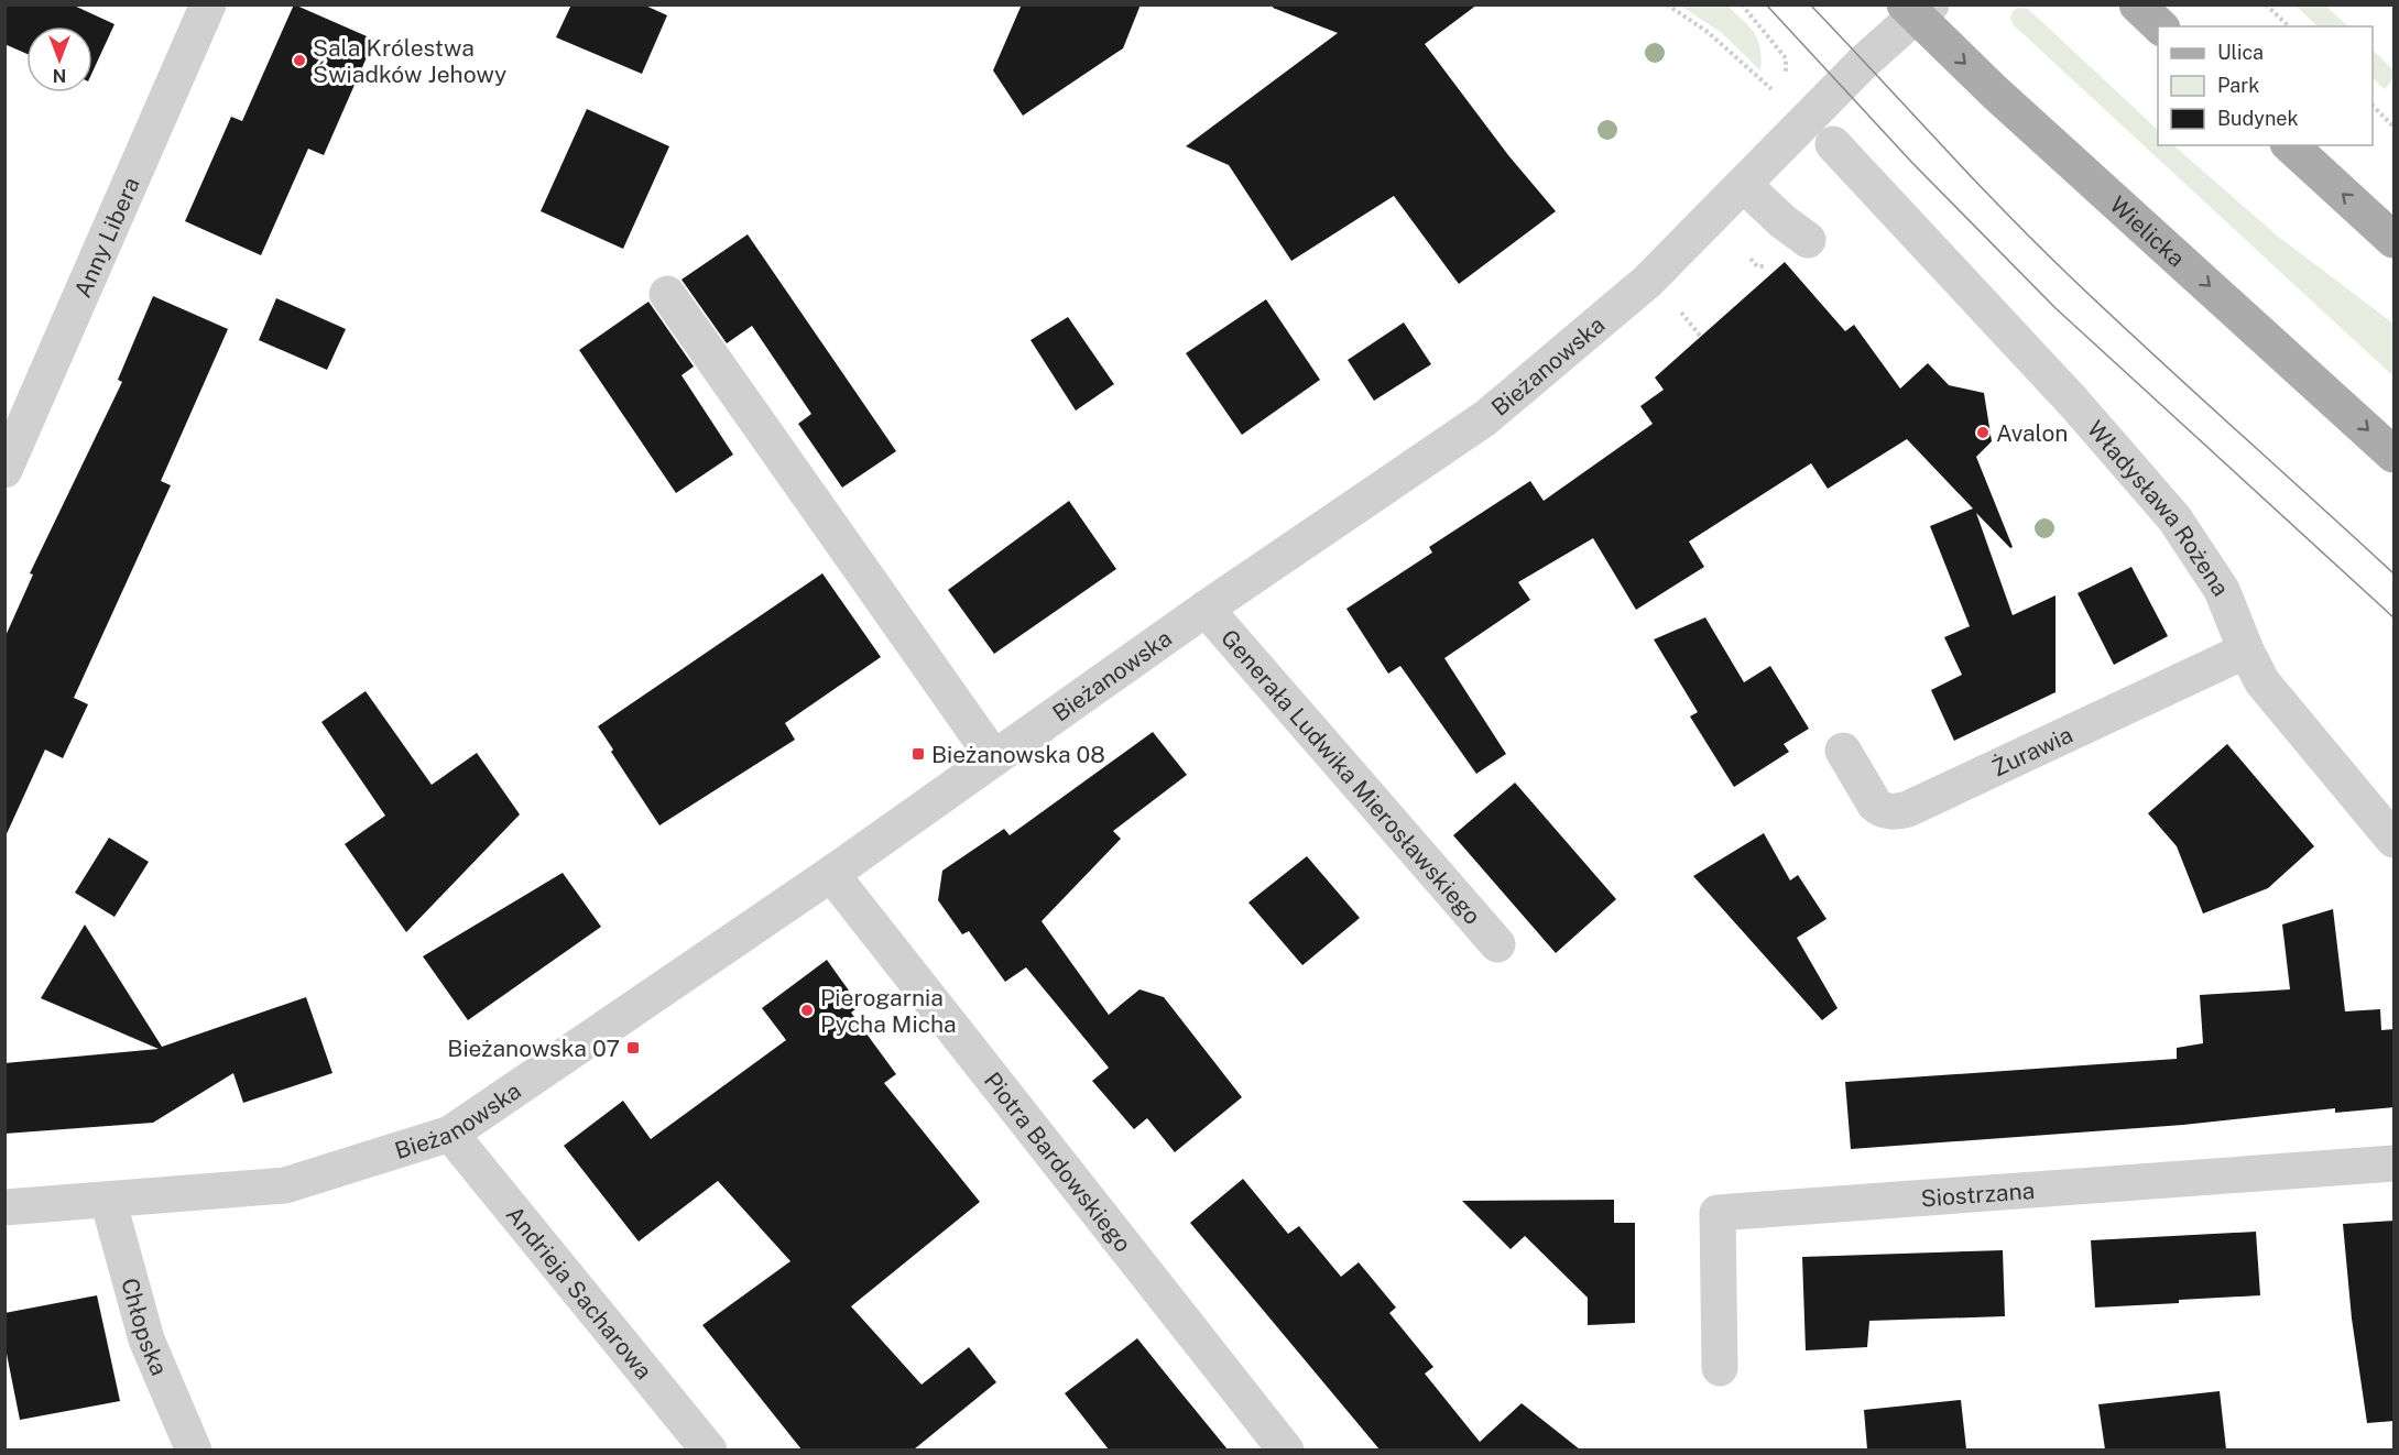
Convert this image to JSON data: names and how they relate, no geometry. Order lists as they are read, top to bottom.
{
  "streets": {
    "main road": ["Wielicka"],
    "street": [
      "Anny Libera",
      "Bieżanowska",
      "Władysława Rożena",
      "Żurawia",
      "Generała Ludwika Mierosławskiego",
      "Piotra Bardowskiego",
      "Siostrzana",
      "Andrieja Sacharowa",
      "Chłopska"
    ]
  },
  "crossings": [
    ["Wielicka", "Bieżanowska"],
    ["Bieżanowska", "Generała Ludwika Mierosławskiego"],
    ["Bieżanowska", "Piotra Bardowskiego"],
    ["Bieżanowska", "Andrieja Sacharowa"],
    ["Bieżanowska", "Chłopska"],
    ["Władysława Rożena", "Żurawia"]
  ],
  "one_way": ["Wielicka"],
  "places": {
    "other": ["Sala Królestwa Świadków Jehowy", "Avalon", "Pierogarnia Pycha Micha"],
    "transit": ["Bieżanowska 08", "Bieżanowska 07"]
  },
  "legend": ["Ulica", "Park", "Budynek"],
  "north": "bottom"
}
